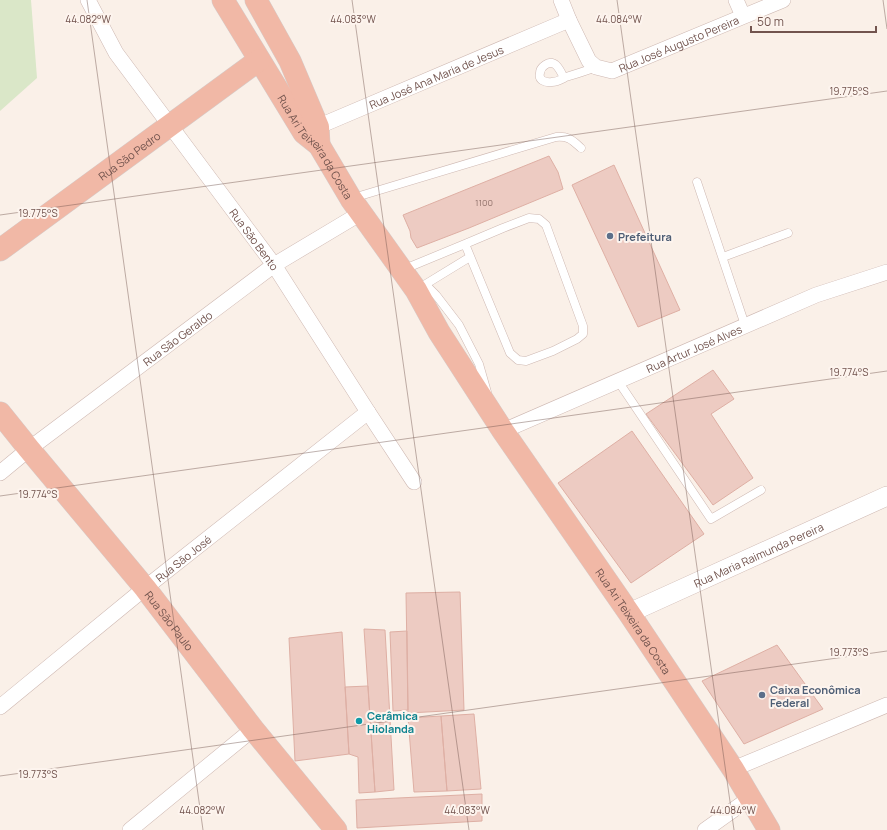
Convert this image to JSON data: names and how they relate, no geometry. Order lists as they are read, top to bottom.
{
  "streets": {
    "highway": ["Rua Ari Teixeira da Costa", "Rua São Pedro", "Rua São Paulo"],
    "street": [
      "Rua José Augusto Pereira",
      "Rua José Ana Maria de Jesus",
      "Rua São Bento",
      "Rua São Geraldo",
      "Rua Artur José Alves",
      "Rua Maria Raimunda Pereira",
      "Rua São José"
    ]
  },
  "crossings": [
    ["Rua José Ana Maria de Jesus", "Rua Ari Teixeira da Costa"],
    ["Rua Ari Teixeira da Costa", "Rua São Pedro"],
    ["Rua Ari Teixeira da Costa", "Rua São Geraldo"],
    ["Rua Ari Teixeira da Costa", "Rua Artur José Alves"],
    ["Rua Ari Teixeira da Costa", "Rua Maria Raimunda Pereira"],
    ["Rua São Pedro", "Rua São Bento"],
    ["Rua São Bento", "Rua São Geraldo"],
    ["Rua São Bento", "Rua São José"],
    ["Rua São Geraldo", "Rua São Paulo"],
    ["Rua São José", "Rua São Paulo"]
  ],
  "places": ["Prefeitura", "Caixa Econômica Federal", "Cerâmica Hiolanda"],
  "house_numbers": ["1100"],
  "scale_bar": "50 m",
  "coordinates": [
    "44.082°W",
    "44.083°W",
    "44.084°W",
    "19.775°S",
    "19.774°S",
    "19.773°S"
  ]
}
